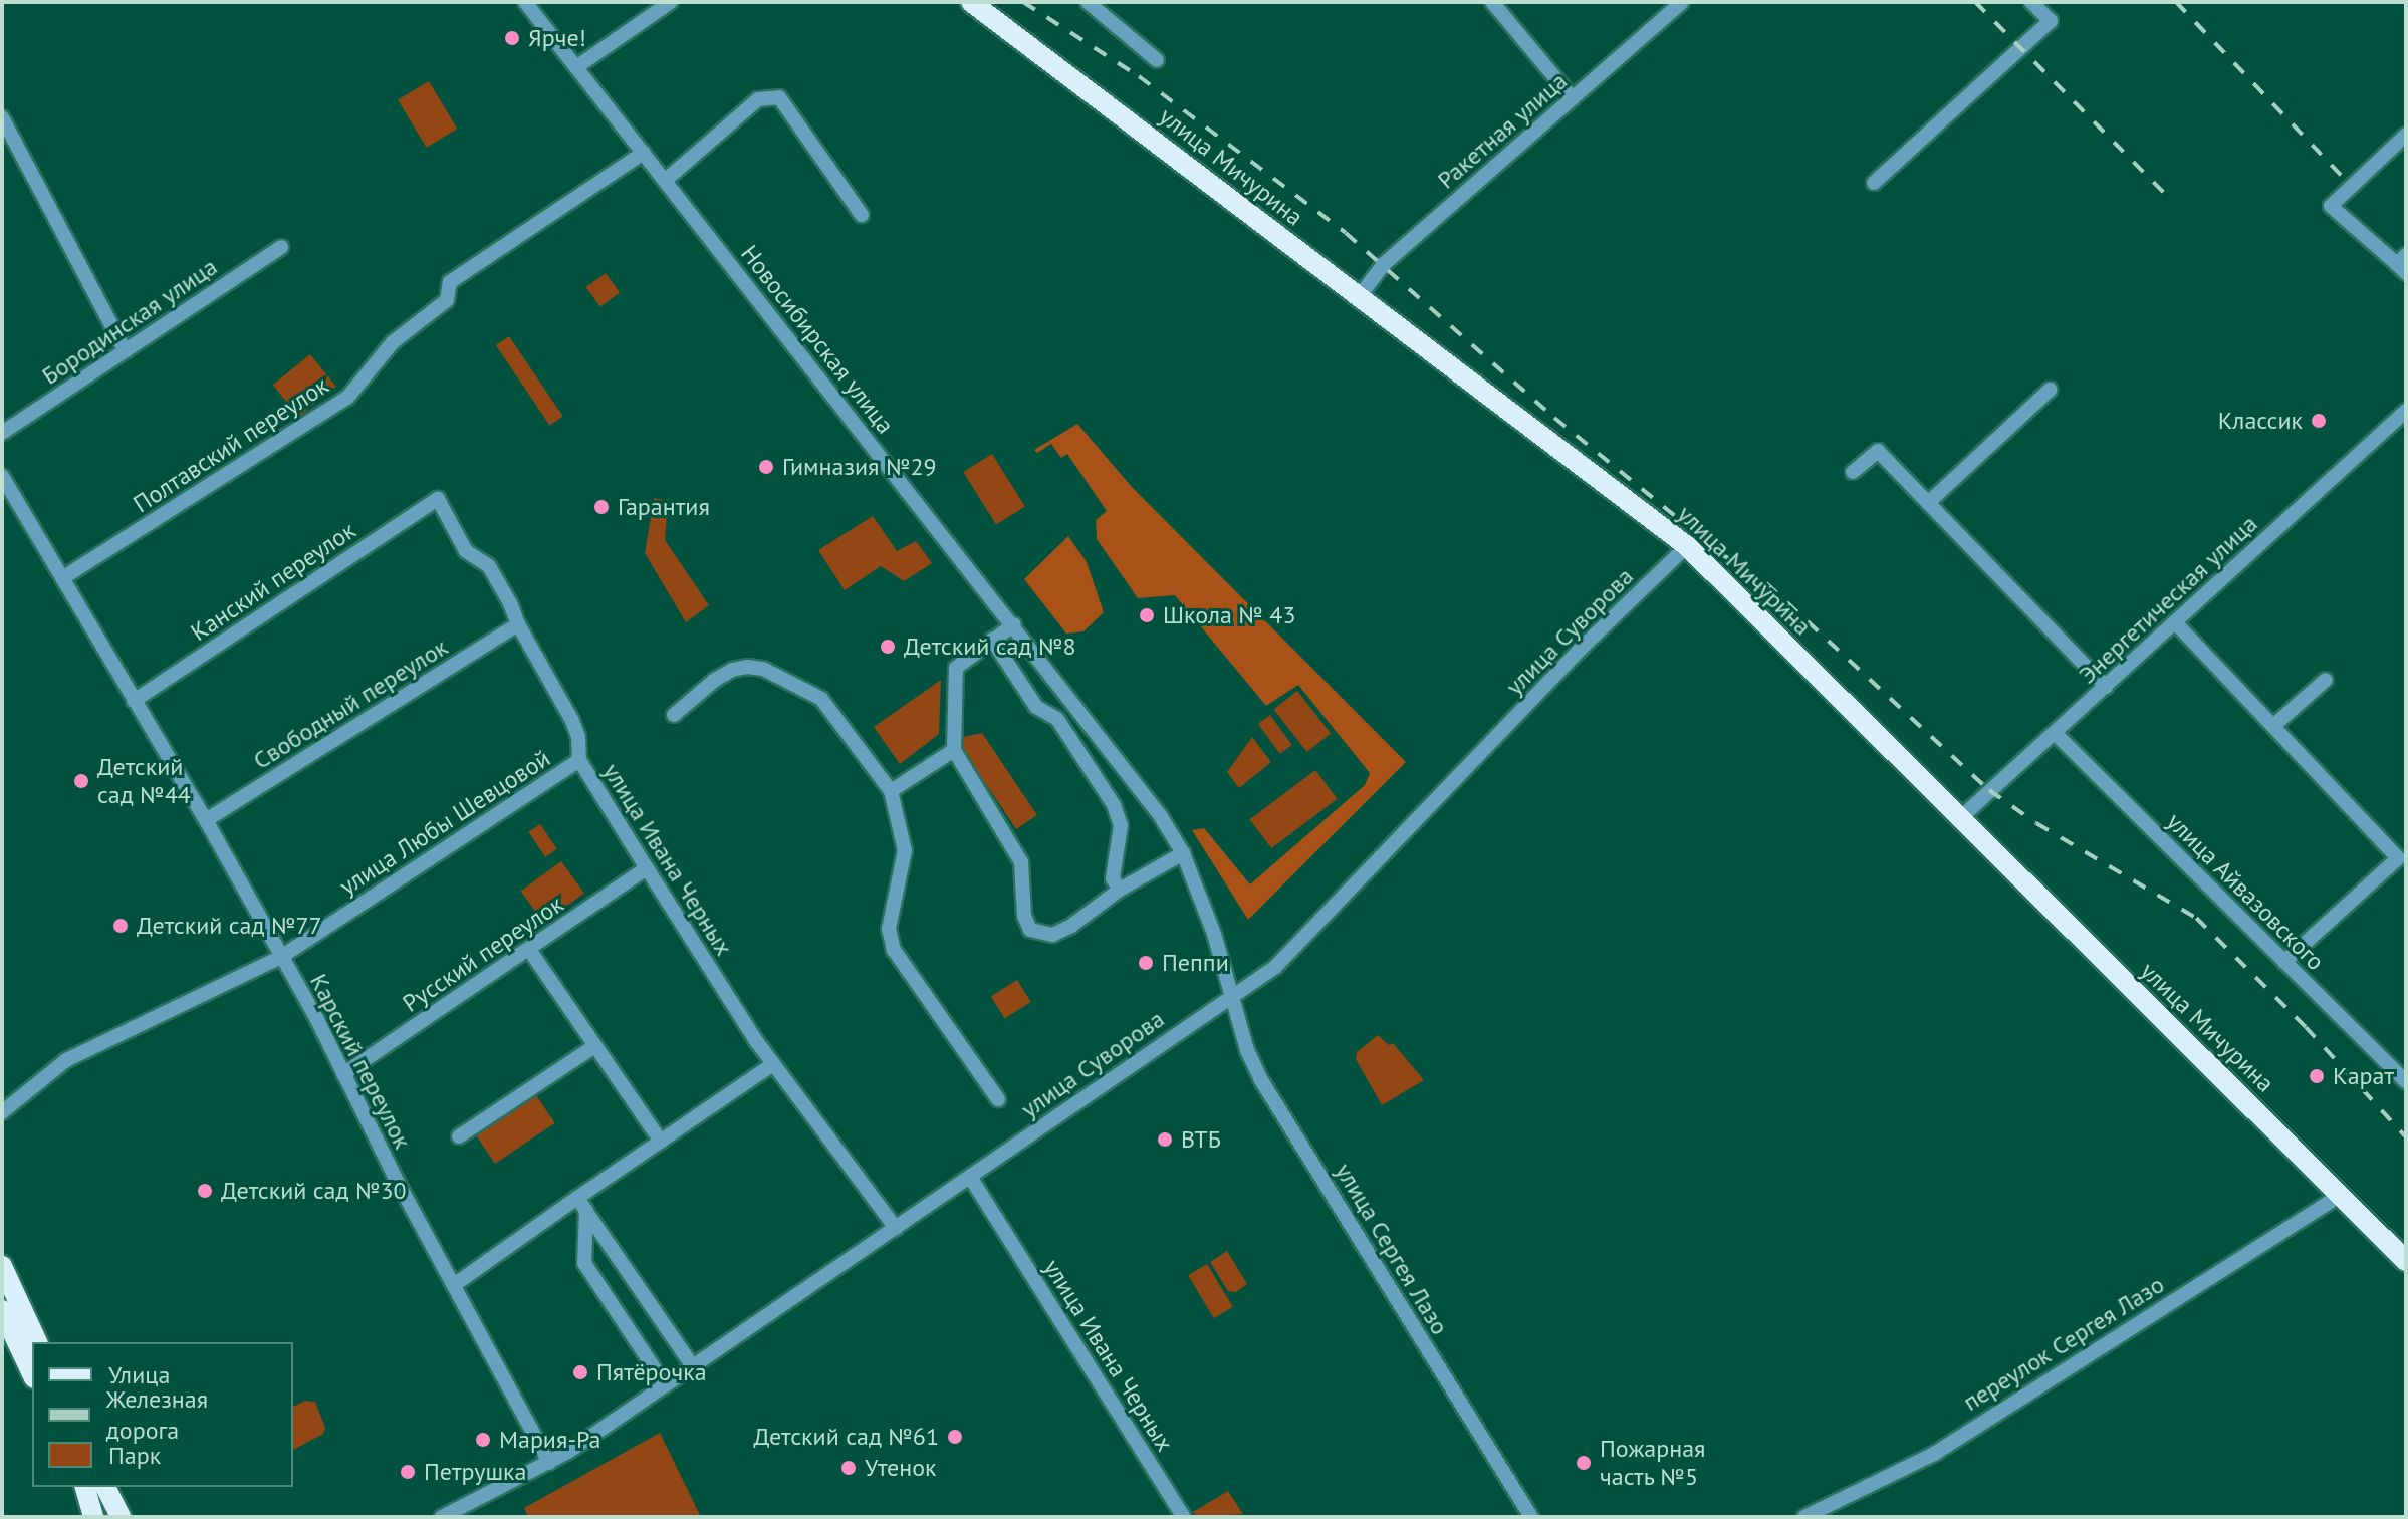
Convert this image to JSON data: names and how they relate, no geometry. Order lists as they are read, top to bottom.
{
  "streets": {
    "main road": ["улица Мичурина"],
    "street": [
      "Ракетная улица",
      "Бородинская улица",
      "Новосибирская улица",
      "Полтавский переулок",
      "Канский переулок",
      "Энергетическая улица",
      "улица Суворова",
      "Свободный переулок",
      "улица Любы Шевцовой",
      "улица Ивана Черных",
      "улица Айвазовского",
      "Русский переулок",
      "Карский переулок",
      "улица Сергея Лазо",
      "переулок Сергея Лазо"
    ]
  },
  "crossings": [
    ["Ракетная улица", "улица Мичурина"],
    ["улица Мичурина", "Энергетическая улица"],
    ["улица Мичурина", "улица Суворова"],
    ["улица Мичурина", "переулок Сергея Лазо"],
    ["Новосибирская улица", "Полтавский переулок"],
    ["Новосибирская улица", "улица Суворова"],
    ["Новосибирская улица", "улица Сергея Лазо"],
    ["Полтавский переулок", "Карский переулок"],
    ["Канский переулок", "улица Ивана Черных"],
    ["Канский переулок", "Карский переулок"],
    ["Энергетическая улица", "улица Айвазовского"],
    ["улица Суворова", "улица Ивана Черных"],
    ["улица Суворова", "Карский переулок"],
    ["улица Суворова", "улица Сергея Лазо"],
    ["Свободный переулок", "улица Ивана Черных"],
    ["Свободный переулок", "Карский переулок"],
    ["улица Любы Шевцовой", "улица Ивана Черных"],
    ["улица Любы Шевцовой", "Карский переулок"],
    ["улица Ивана Черных", "Русский переулок"],
    ["Русский переулок", "Карский переулок"]
  ],
  "places": [
    "Ярче!",
    "Классик",
    "Гимназия №29",
    "Гарантия",
    "Школа № 43",
    "Детский сад №8",
    "Детский сад №44",
    "Детский сад №77",
    "Пеппи",
    "Карат",
    "ВТБ",
    "Детский сад №30",
    "Пятёрочка",
    "Детский сад №61",
    "Мария-Ра",
    "Пожарная часть №5",
    "Утенок",
    "Петрушка"
  ],
  "legend": ["Улица", "Железная дорога", "Парк"]
}
